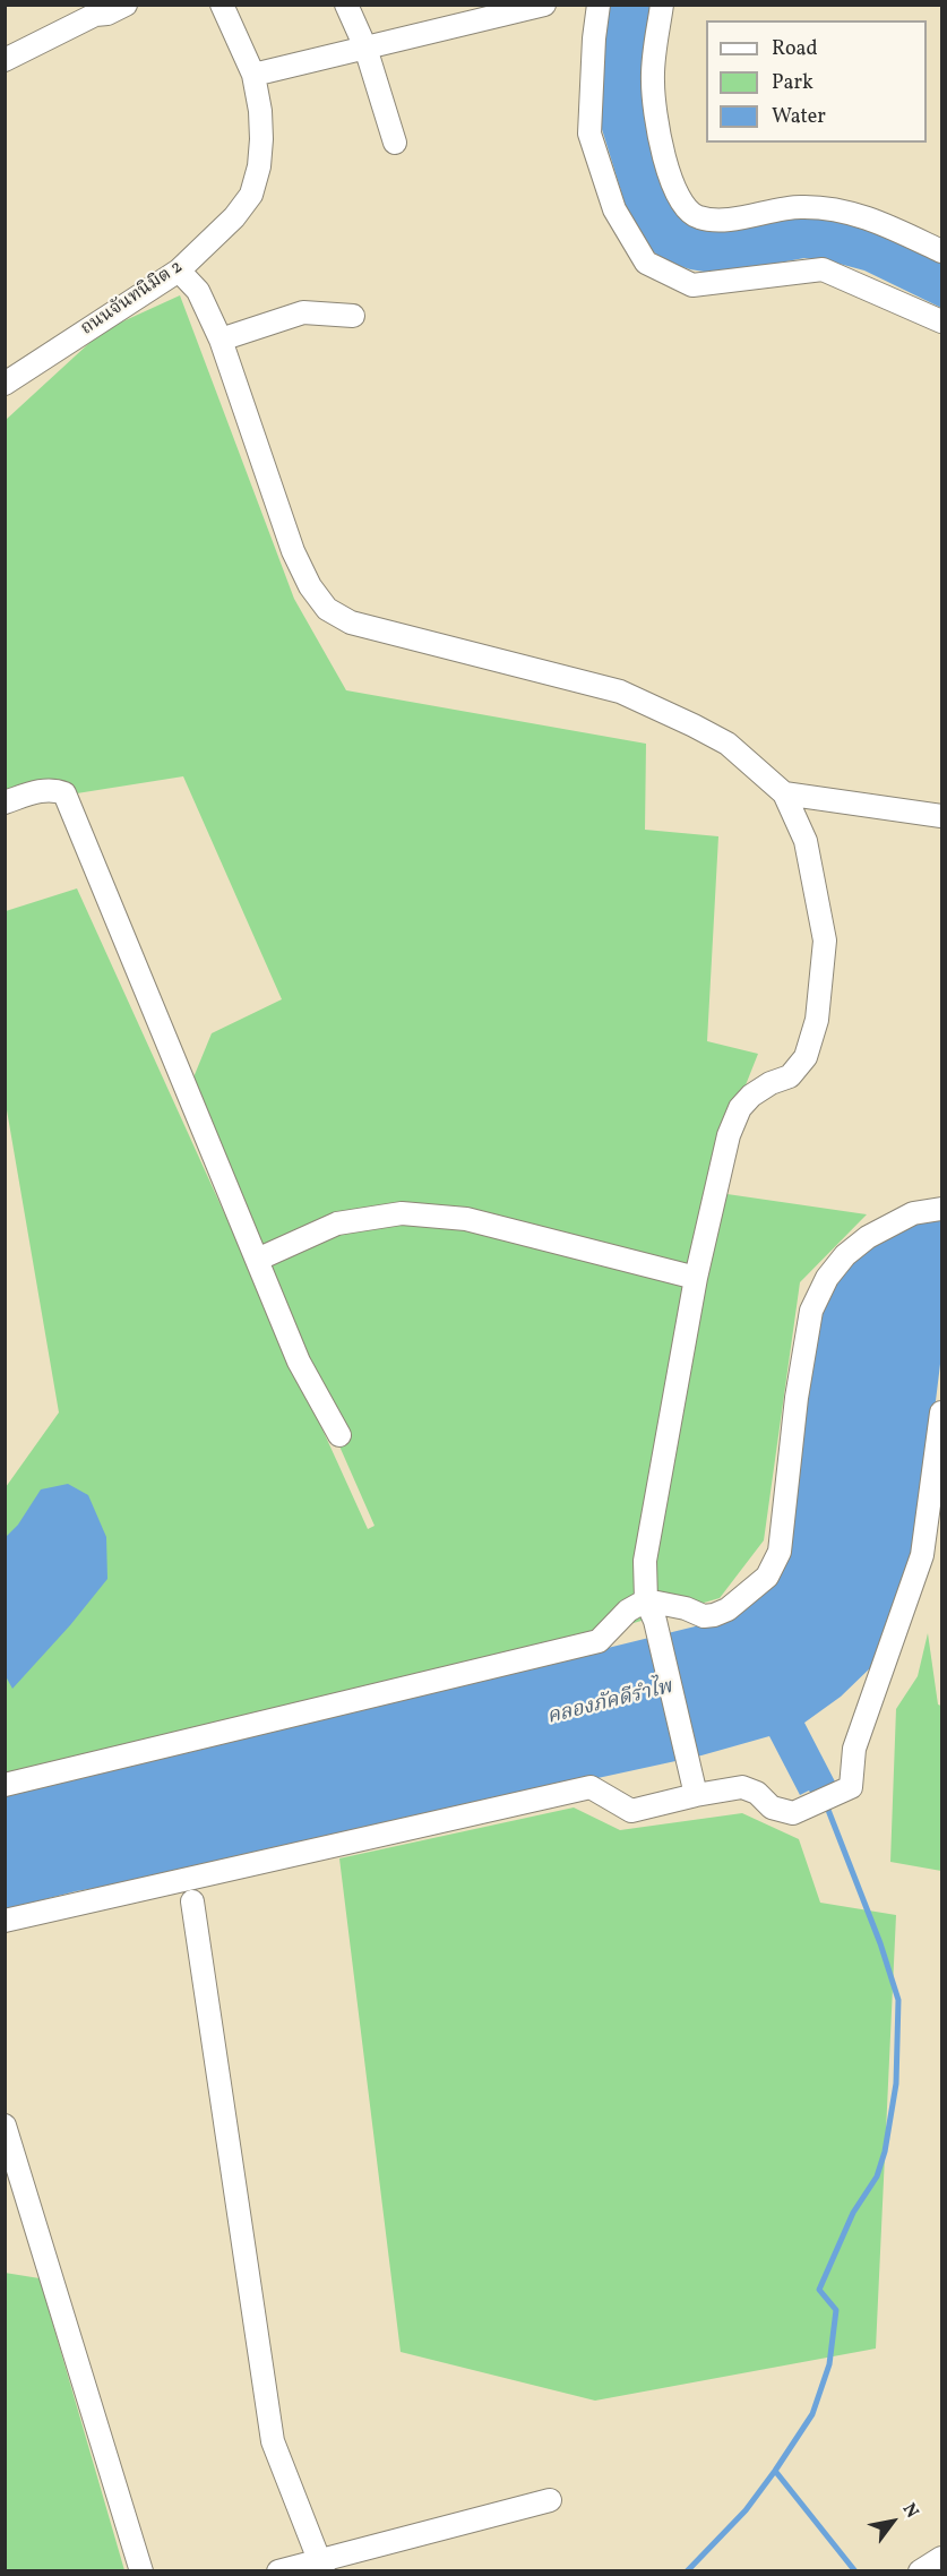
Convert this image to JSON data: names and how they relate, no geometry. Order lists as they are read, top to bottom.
{
  "streets": {
    "street": ["ถนนจันทนิมิต 2"]
  },
  "water": ["คลองภัคดีรำไพ"],
  "legend": ["Road", "Park", "Water"],
  "north": "top right"
}
